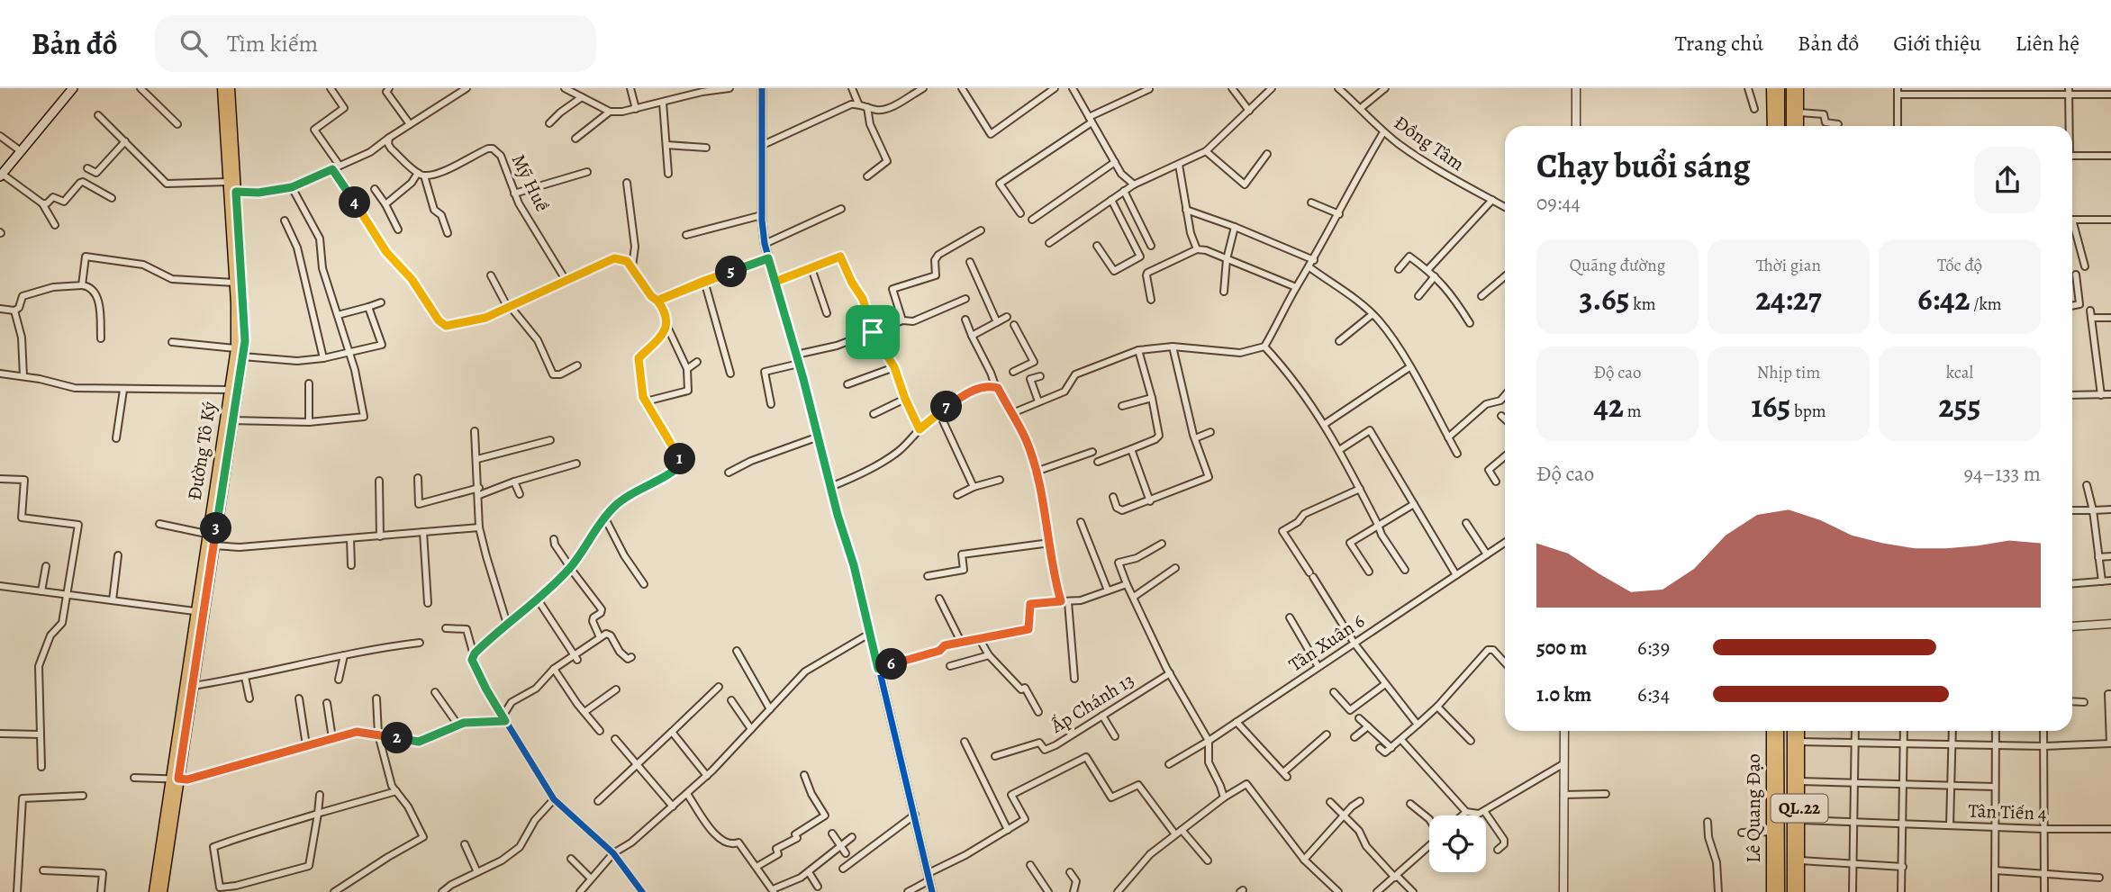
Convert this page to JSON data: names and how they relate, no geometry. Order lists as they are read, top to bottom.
{
  "streets": {
    "main road": ["Đường Tô Ký", "Lê Quang Đạo", "QL.22"],
    "street": [
      "Đồng Tâm",
      "Mỹ Huề",
      "Tân Xuân 6",
      "Ấp Chánh 13",
      "Tân Tiến 4"
    ]
  },
  "crossings": [
    ["QL.22", "Tân Tiến 4"]
  ],
  "page": {
    "header": "Bản đồ",
    "search": "Tìm kiếm",
    "nav": [
      "Trang chủ",
      "Bản đồ",
      "Giới thiệu",
      "Liên hệ"
    ],
    "heading": ["Chạy buổi sáng", "09:44"],
    "pins": [
      "4",
      "5",
      "7",
      "1",
      "3",
      "6",
      "2"
    ],
    "stats": [
      ["Quãng đường", "3.65 km"],
      ["Thời gian", "24:27"],
      ["Tốc độ", "6:42 /km"],
      ["Độ cao", "42 m"],
      ["Nhịp tim", "165 bpm"],
      ["kcal", "255"]
    ],
    "chart": ["Độ cao", "94–133 m"],
    "list": [
      {
        "name": "500 m",
        "note": "6:39"
      },
      {
        "name": "1.0 km",
        "note": "6:34"
      }
    ]
  }
}
